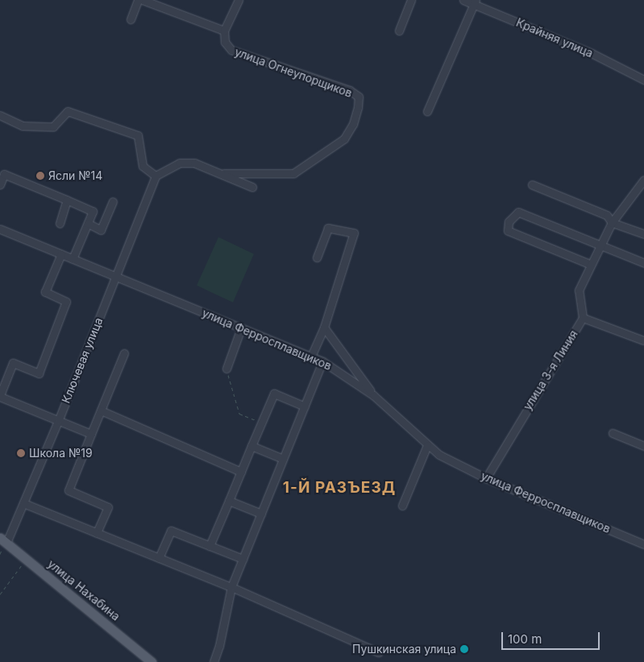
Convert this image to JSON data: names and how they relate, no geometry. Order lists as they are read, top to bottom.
{
  "streets": {
    "main road": ["улица Нахабина"],
    "street": [
      "Крайняя улица",
      "улица Огнеупорщиков",
      "улица Ферросплавщиков",
      "Ключевая улица",
      "улица 3-я Линия"
    ]
  },
  "crossings": [
    ["улица Ферросплавщиков", "Ключевая улица"],
    ["улица Ферросплавщиков", "улица 3-я Линия"],
    ["Ключевая улица", "улица Нахабина"]
  ],
  "districts": ["1-Й РАЗЪЕЗД"],
  "places": ["Ясли №14", "Школа №19", "Пушкинская улица"],
  "scale_bar": "100 m"
}
